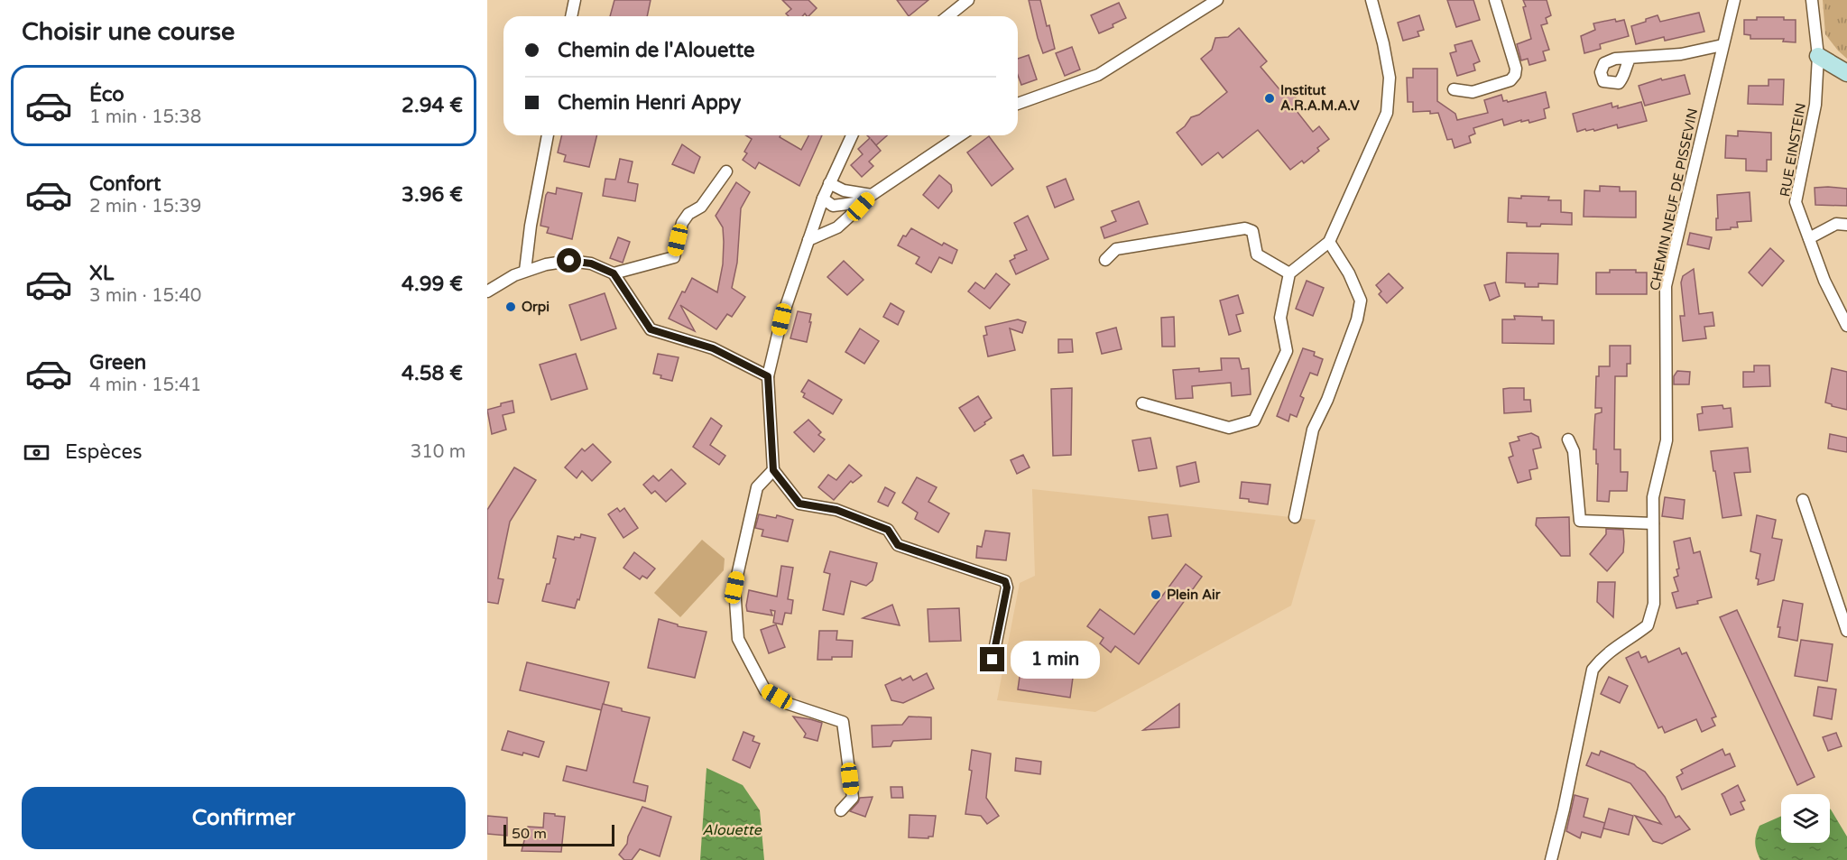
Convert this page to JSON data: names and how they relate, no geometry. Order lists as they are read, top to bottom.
{
  "streets": {
    "street": ["RUE EINSTEIN", "CHEMIN NEUF DE PISSEVIN"]
  },
  "water": ["Alouette"],
  "places": ["Institut A.R.A.M.A.V", "Orpi", "Plein Air"],
  "scale_bar": "50 m",
  "page": {
    "heading": "Choisir une course",
    "banner": ["Chemin de l'Alouette", "Chemin Henri Appy"],
    "list": [
      {
        "name": "Éco",
        "note": "1 min · 15:38",
        "value": "2.94 €"
      },
      {
        "name": "Confort",
        "note": "2 min · 15:39",
        "value": "3.96 €"
      },
      {
        "name": "XL",
        "note": "3 min · 15:40",
        "value": "4.99 €"
      },
      {
        "name": "Green",
        "note": "4 min · 15:41",
        "value": "4.58 €"
      }
    ],
    "pay": ["Espèces", "310 m"],
    "bubble": "1 min",
    "buttons": "Confirmer",
    "scale": "50 m"
  }
}
